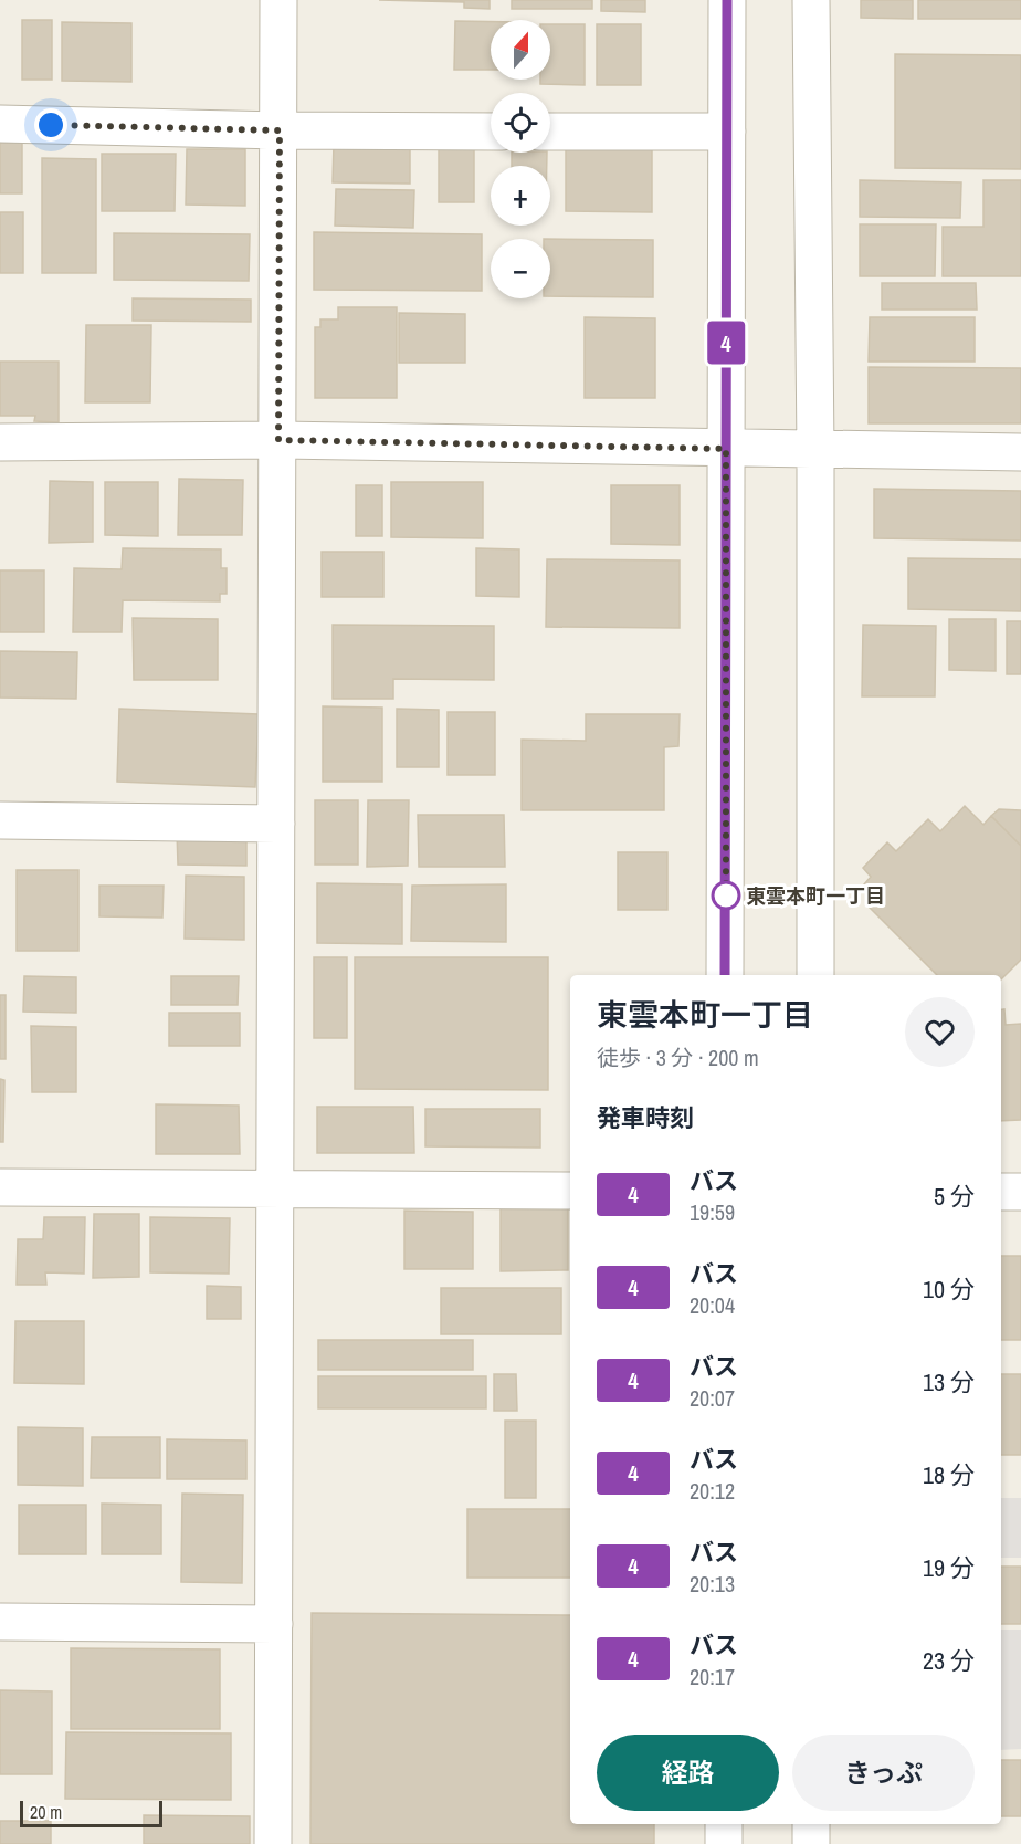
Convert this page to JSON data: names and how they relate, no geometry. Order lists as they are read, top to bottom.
{
  "places": ["東雲本町一丁目"],
  "lines": ["bus line 4"],
  "scale_bar": "20 m",
  "north": "top",
  "page": {
    "on_map": "4",
    "map_buttons": ["+", "−"],
    "heading": [
      ["東雲本町一丁目", "徒歩 · 3 分 · 200 m"],
      "発車時刻"
    ],
    "list": [
      {
        "mark": "4",
        "name": "バス",
        "note": "19:59",
        "value": "5 分"
      },
      {
        "mark": "4",
        "name": "バス",
        "note": "20:04",
        "value": "10 分"
      },
      {
        "mark": "4",
        "name": "バス",
        "note": "20:07",
        "value": "13 分"
      },
      {
        "mark": "4",
        "name": "バス",
        "note": "20:12",
        "value": "18 分"
      },
      {
        "mark": "4",
        "name": "バス",
        "note": "20:13",
        "value": "19 分"
      },
      {
        "mark": "4",
        "name": "バス",
        "note": "20:17",
        "value": "23 分"
      }
    ],
    "buttons": ["経路", "きっぷ"],
    "scale": "20 m"
  }
}
